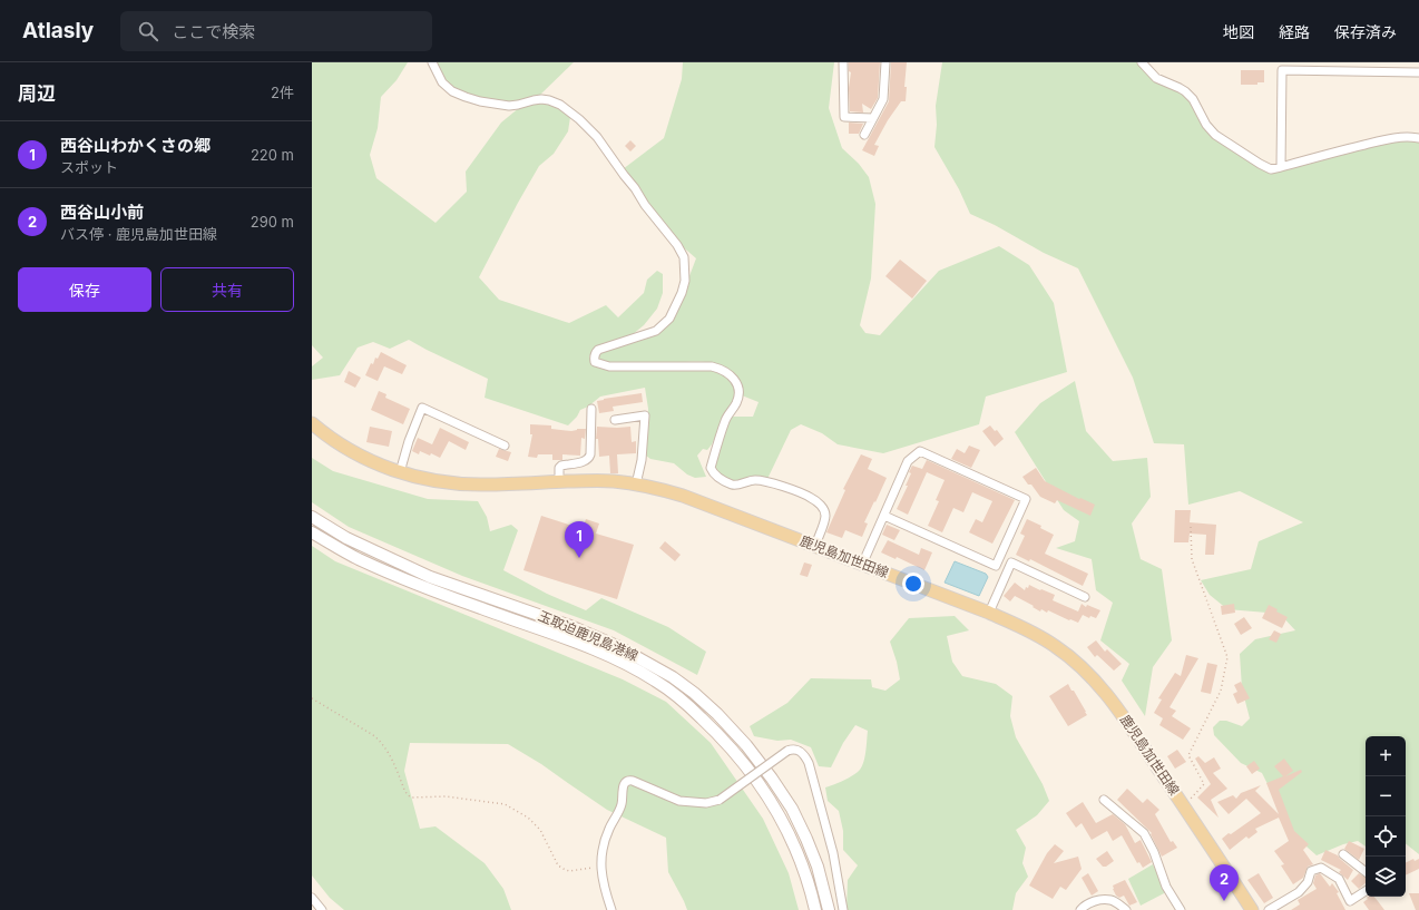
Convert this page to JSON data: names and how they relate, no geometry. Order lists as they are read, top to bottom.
{
  "streets": {
    "main road": ["鹿児島加世田線", "玉取迫鹿児島港線"]
  },
  "page": {
    "header": "Atlasly",
    "search": "ここで検索",
    "nav": ["地図", "経路", "保存済み"],
    "heading": ["周辺", "2件"],
    "list": [
      {
        "mark": "1",
        "name": "西谷山わかくさの郷",
        "note": "スポット",
        "value": "220 m"
      },
      {
        "mark": "2",
        "name": "西谷山小前",
        "note": "バス停 · 鹿児島加世田線",
        "value": "290 m"
      }
    ],
    "buttons": ["保存", "共有"],
    "pins": ["1", "2"],
    "map_buttons": ["+", "−"]
  }
}
